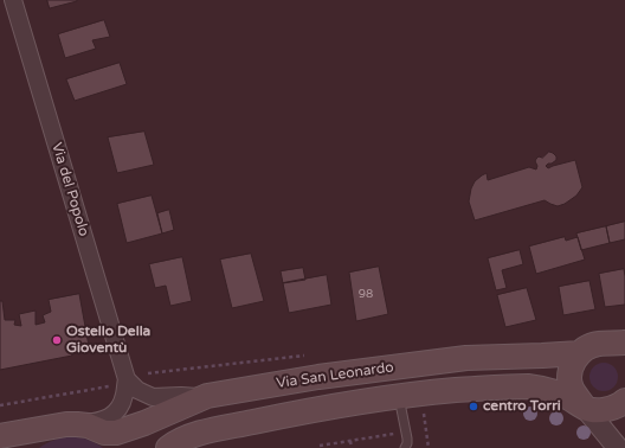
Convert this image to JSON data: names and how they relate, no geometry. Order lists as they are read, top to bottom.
{
  "streets": {
    "main road": ["Via San Leonardo"],
    "street": ["Via del Popolo"]
  },
  "crossings": [
    ["Via del Popolo", "Via San Leonardo"]
  ],
  "places": ["Ostello Della Gioventù", "centro Torri"],
  "house_numbers": ["98"]
}
